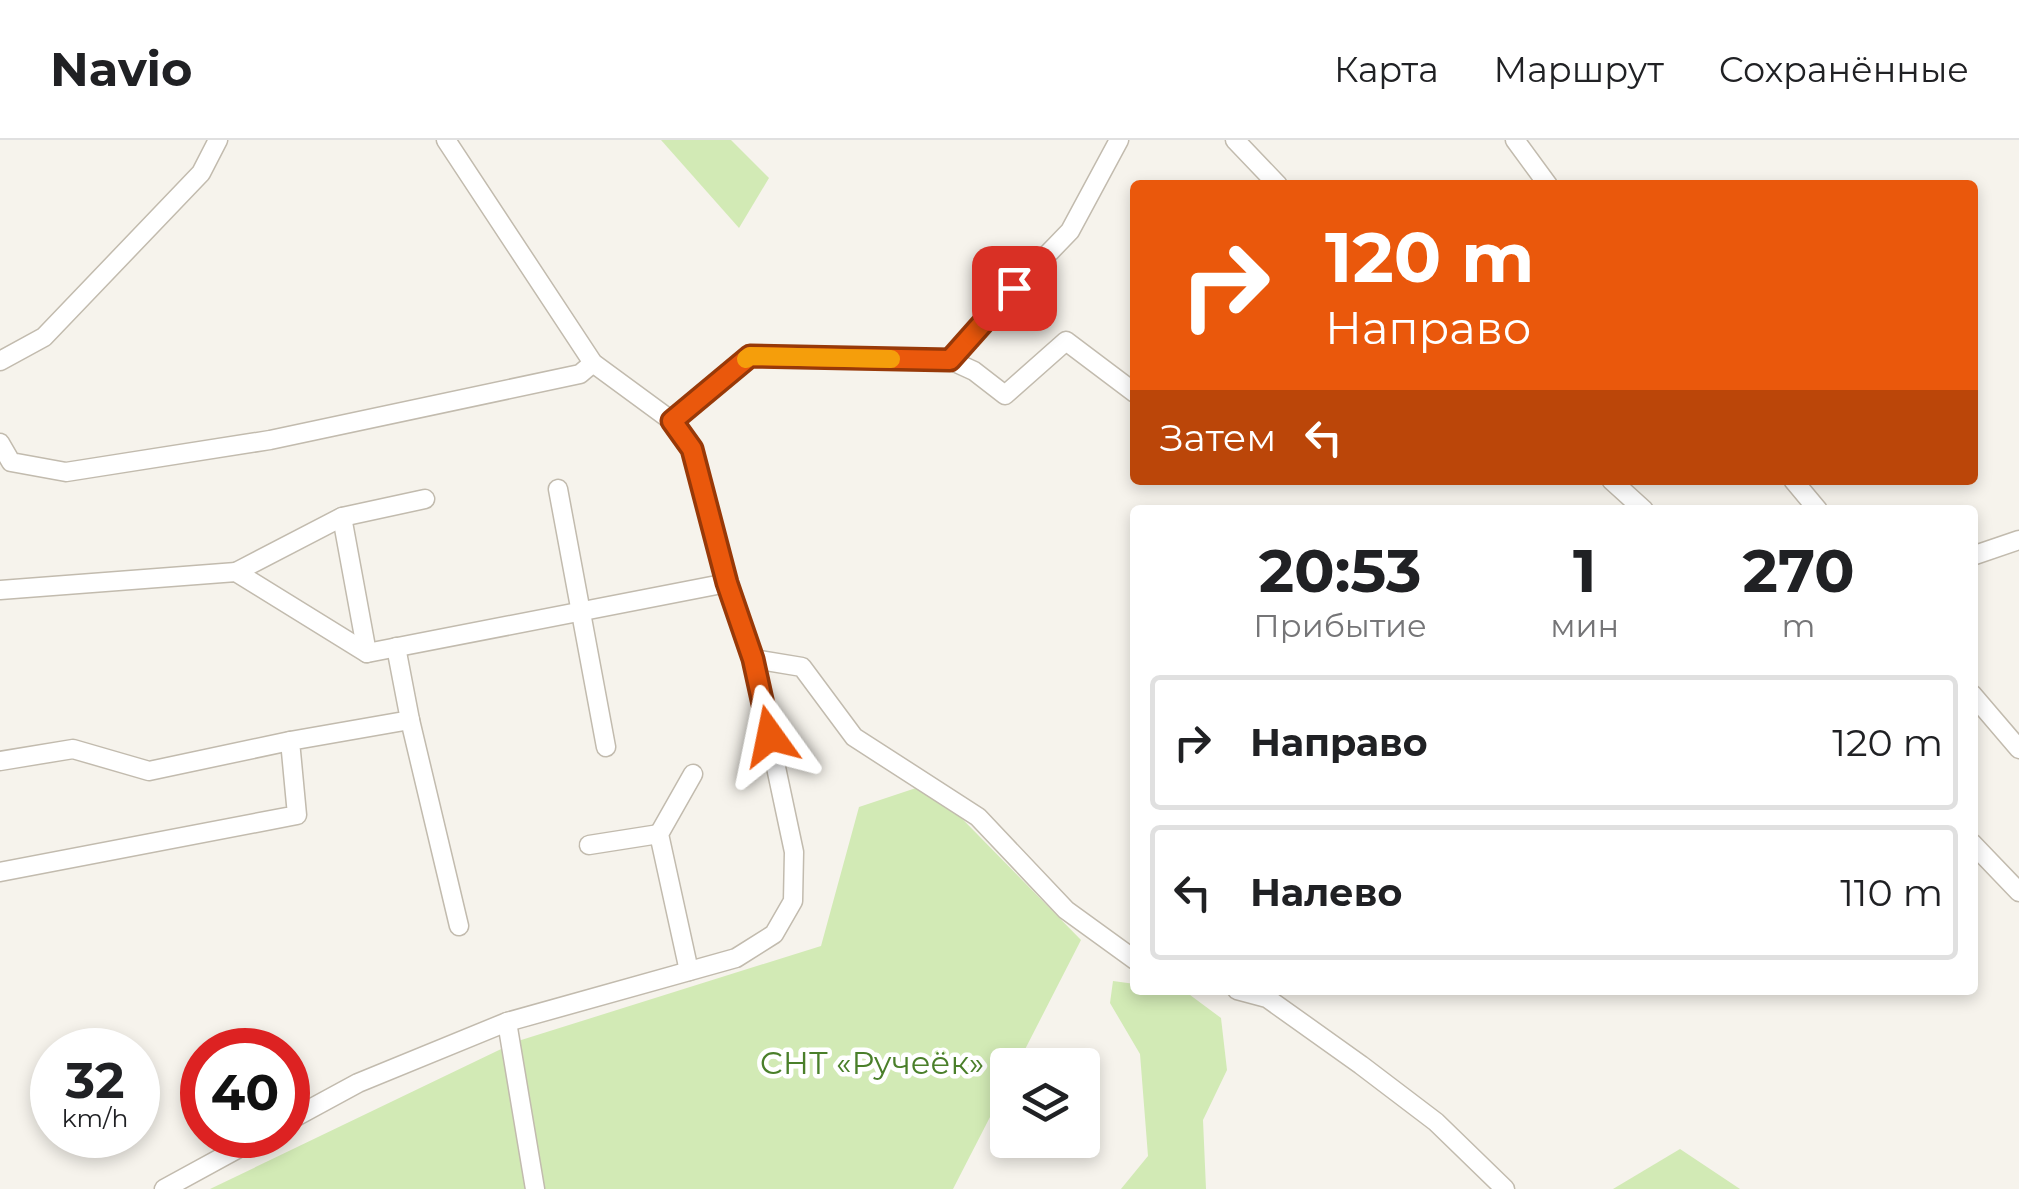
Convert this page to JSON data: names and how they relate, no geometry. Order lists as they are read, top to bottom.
{
  "parks": ["СНТ «Ручеёк»"],
  "page": {
    "header": "Navio",
    "nav": ["Карта", "Маршрут", "Сохранённые"],
    "turn": ["120 m", "Направо"],
    "then": "Затем",
    "eta": [
      "20:53",
      "Прибытие",
      "1",
      "мин",
      "270",
      "m"
    ],
    "list": [
      {
        "name": "Направо",
        "value": "120 m"
      },
      {
        "name": "Налево",
        "value": "110 m"
      }
    ],
    "speed": "32 km/h",
    "limit": "40"
  }
}
